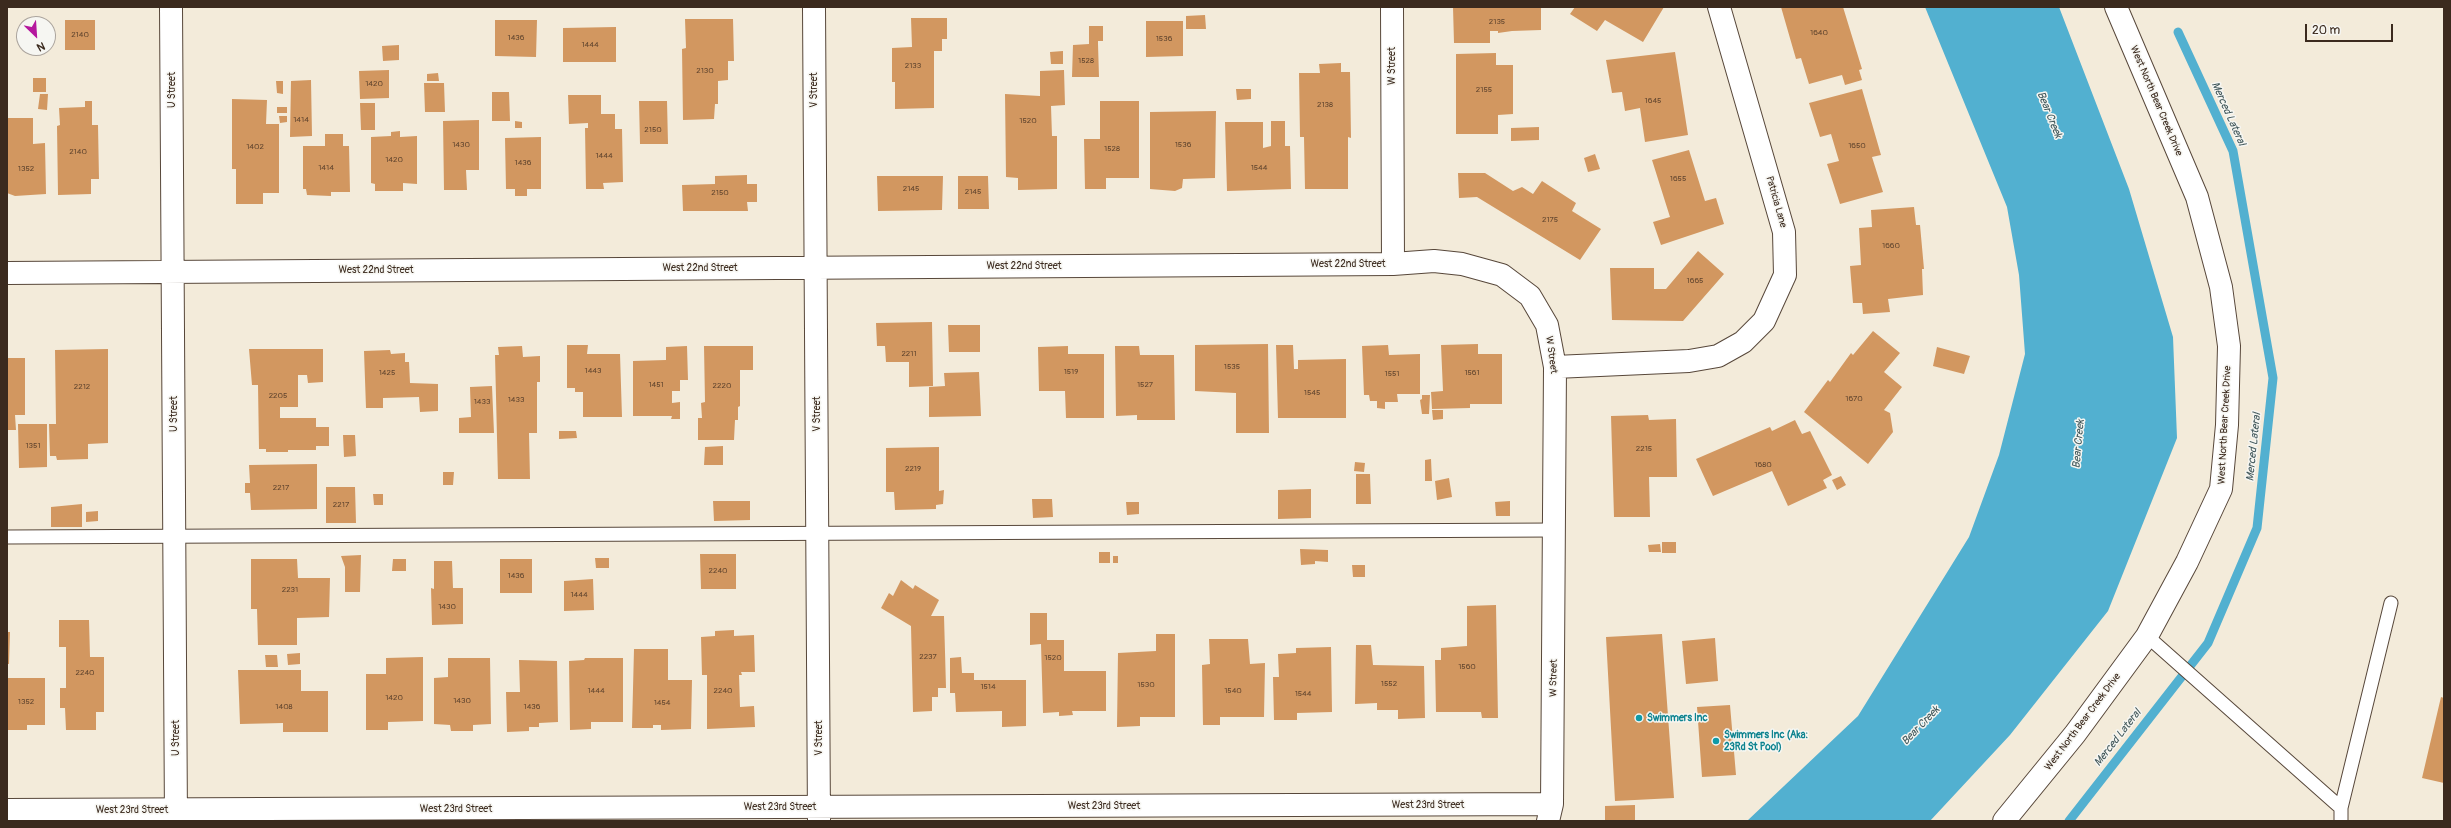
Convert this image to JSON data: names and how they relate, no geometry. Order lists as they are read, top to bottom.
{
  "streets": {
    "street": [
      "W Street",
      "U Street",
      "V Street",
      "West North Bear Creek Drive",
      "Patricia Lane",
      "West 22nd Street",
      "West 23rd Street"
    ]
  },
  "crossings": [
    ["W Street", "Patricia Lane"],
    ["W Street", "West 22nd Street"],
    ["W Street", "West 23rd Street"],
    ["U Street", "West 22nd Street"],
    ["U Street", "West 23rd Street"],
    ["V Street", "West 22nd Street"],
    ["V Street", "West 23rd Street"]
  ],
  "water": ["Merced Lateral", "Bear Creek"],
  "places": ["Swimmers Inc", "Swimmers Inc (Aka: 23Rd St Pool)"],
  "house_numbers": [
    "2135",
    "1640",
    "2140",
    "1436",
    "1536",
    "1444",
    "1528",
    "2133",
    "2130",
    "1420",
    "2155",
    "1645",
    "2138",
    "1414",
    "1520",
    "2150",
    "1430",
    "1536",
    "1650",
    "1402",
    "1528",
    "2140",
    "1444",
    "1420",
    "1436",
    "1414",
    "1544",
    "1352",
    "1655",
    "2145",
    "2145",
    "2150",
    "2175",
    "1660",
    "1665",
    "2211",
    "1535",
    "1443",
    "1519",
    "1425",
    "1561",
    "1551",
    "1451",
    "1527",
    "2220",
    "2212",
    "1545",
    "2205",
    "1670",
    "1433",
    "1433",
    "1351",
    "2215",
    "1680",
    "2219",
    "2217",
    "2217",
    "2240",
    "1436",
    "2231",
    "1444",
    "1430",
    "2237",
    "1520",
    "1560",
    "2240",
    "1552",
    "1530",
    "1514",
    "1444",
    "2240",
    "1540",
    "1544",
    "1420",
    "1430",
    "1352",
    "1454",
    "1408",
    "1436"
  ],
  "scale_bar": "20 m",
  "north": "bottom right"
}
